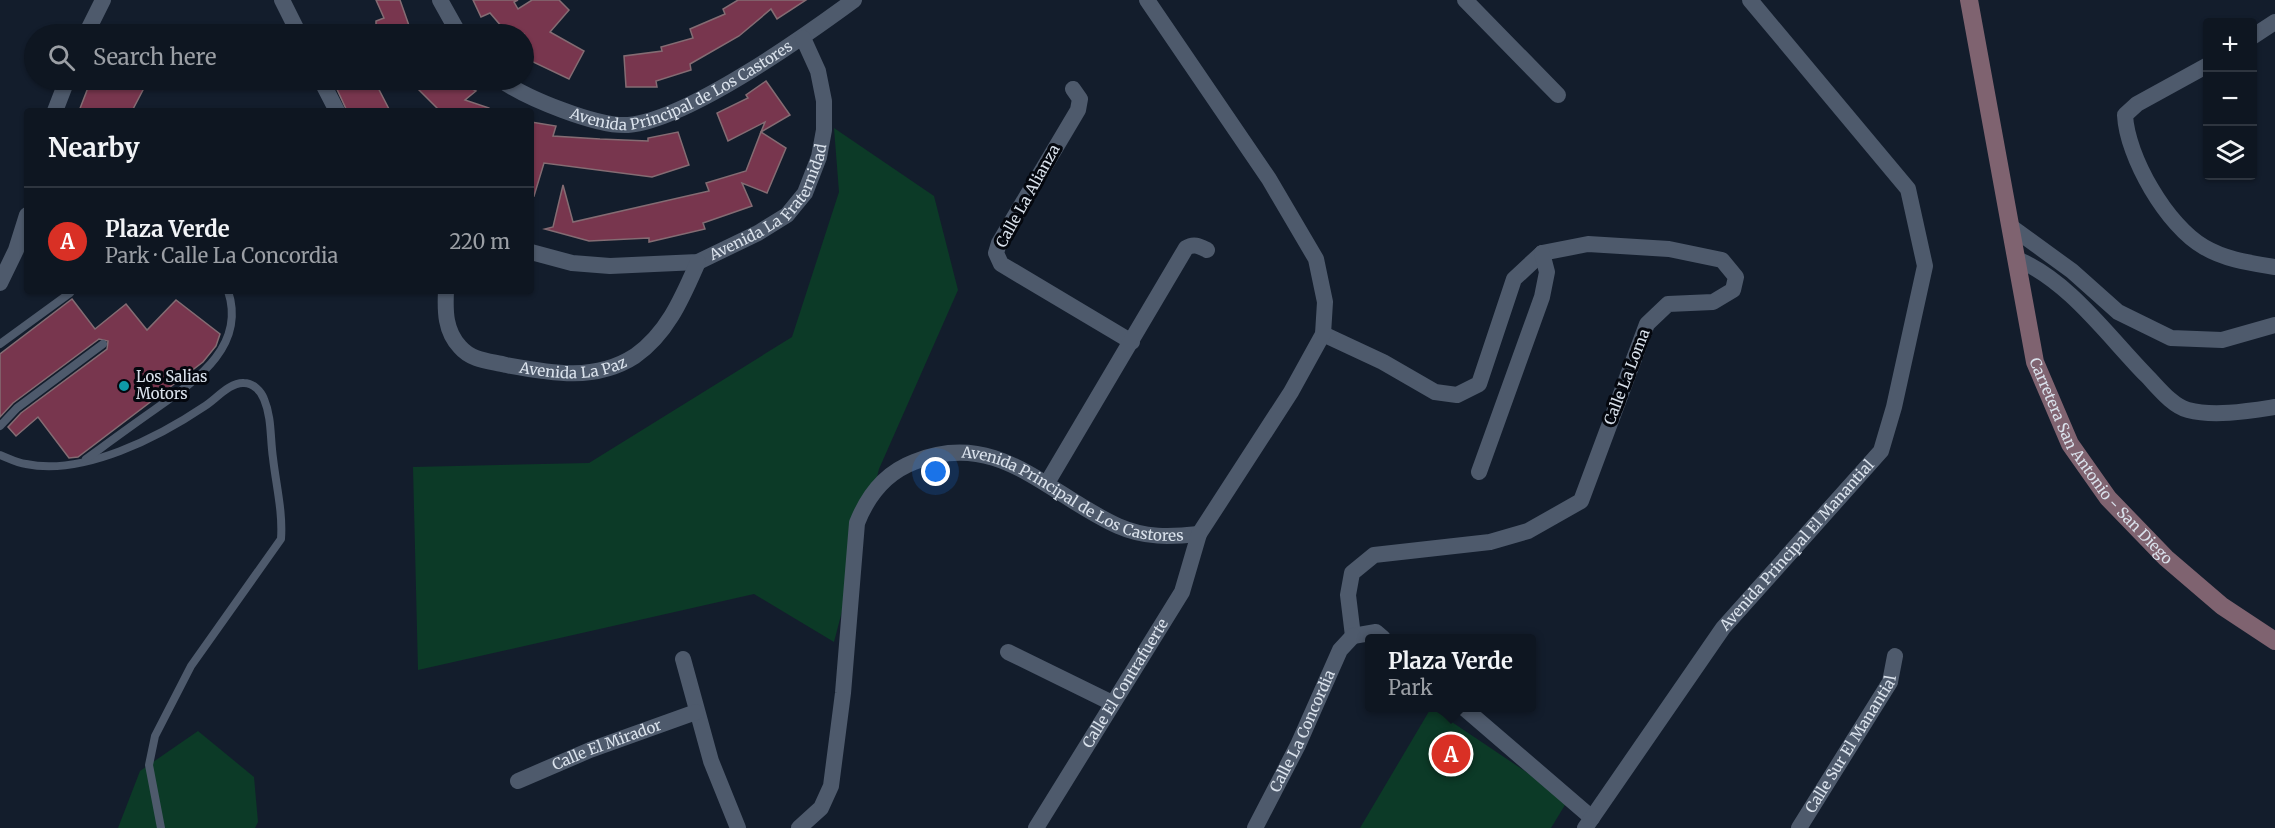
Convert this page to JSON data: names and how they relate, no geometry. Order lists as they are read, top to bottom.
{
  "streets": {
    "street": [
      "Avenida Principal de Los Castores",
      "Calle La Alianza",
      "Avenida La Fraternidad",
      "Avenida La Paz",
      "Calle La Loma",
      "Carretera San Antonio - San Diego",
      "Avenida Principal El Manantial",
      "Calle El Contrafuerte",
      "Calle La Concordia",
      "Calle Sur El Manantial",
      "Calle El Mirador"
    ]
  },
  "crossings": [
    ["Avenida Principal de Los Castores", "Avenida La Fraternidad"],
    ["Avenida Principal de Los Castores", "Calle El Contrafuerte"],
    ["Avenida La Fraternidad", "Avenida La Paz"],
    ["Calle La Loma", "Calle La Concordia"]
  ],
  "places": ["Los Salias Motors"],
  "page": {
    "map_buttons": ["+", "−"],
    "search": "Search here",
    "heading": "Nearby",
    "list": [
      {
        "mark": "A",
        "name": "Plaza Verde",
        "note": "Park · Calle La Concordia",
        "value": "220 m"
      }
    ],
    "popup": ["Plaza Verde", "Park"],
    "pins": "A"
  }
}
